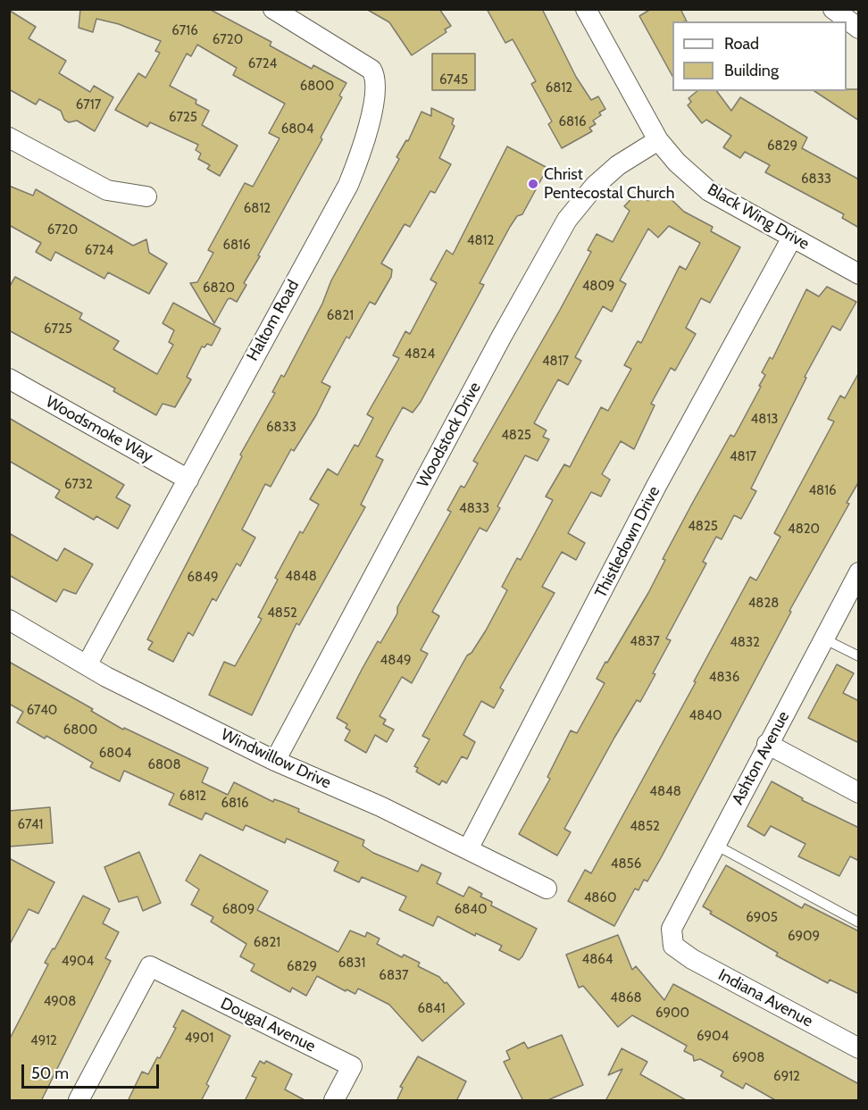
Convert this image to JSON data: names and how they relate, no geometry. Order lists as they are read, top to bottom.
{
  "streets": {
    "street": [
      "Black Wing Drive",
      "Haltom Road",
      "Woodsmoke Way",
      "Woodstock Drive",
      "Thistledown Drive",
      "Ashton Avenue",
      "Windwillow Drive",
      "Indiana Avenue",
      "Dougal Avenue"
    ]
  },
  "crossings": [
    ["Black Wing Drive", "Woodstock Drive"],
    ["Black Wing Drive", "Thistledown Drive"],
    ["Haltom Road", "Woodsmoke Way"],
    ["Haltom Road", "Windwillow Drive"],
    ["Woodstock Drive", "Windwillow Drive"],
    ["Thistledown Drive", "Windwillow Drive"],
    ["Ashton Avenue", "Indiana Avenue"]
  ],
  "places": ["Christ Pentecostal Church"],
  "house_numbers": [
    "6716",
    "6720",
    "6724",
    "6745",
    "6800",
    "6812",
    "6717",
    "6725",
    "6816",
    "6804",
    "6829",
    "6833",
    "6812",
    "6720",
    "4812",
    "6816",
    "6724",
    "4809",
    "6820",
    "6821",
    "6725",
    "4824",
    "4817",
    "4813",
    "6833",
    "4825",
    "4817",
    "6732",
    "4816",
    "4833",
    "4825",
    "4820",
    "4848",
    "6849",
    "4828",
    "4852",
    "4837",
    "4832",
    "4849",
    "4836",
    "6740",
    "4840",
    "6800",
    "6804",
    "6808",
    "4848",
    "6812",
    "6816",
    "6741",
    "4852",
    "4856",
    "4860",
    "6809",
    "6840",
    "6905",
    "6909",
    "6821",
    "4864",
    "4904",
    "6831",
    "6829",
    "6837",
    "4868",
    "4908",
    "6841",
    "6900",
    "6904",
    "4901",
    "4912",
    "6908",
    "6912"
  ],
  "legend": ["Road", "Building"],
  "scale_bar": "50 m"
}
